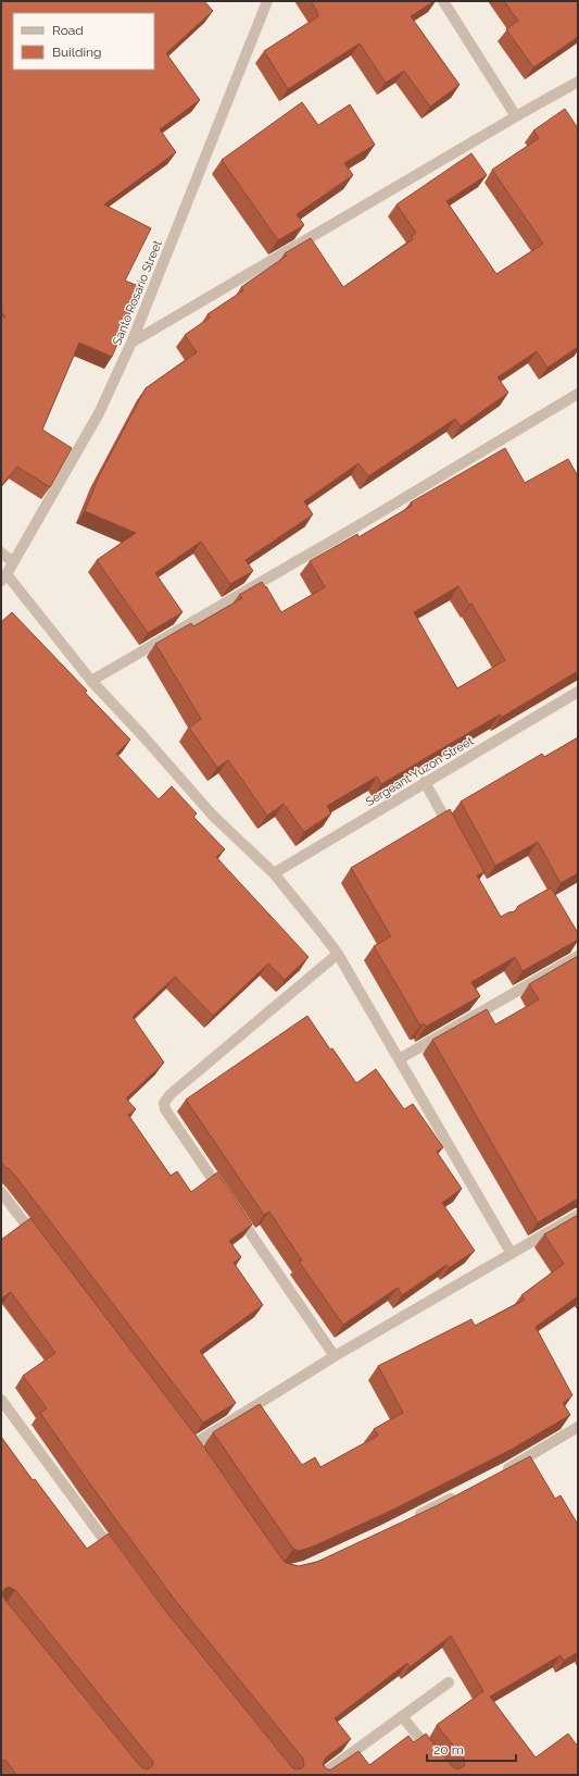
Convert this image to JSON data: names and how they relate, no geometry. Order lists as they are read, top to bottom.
{
  "streets": {
    "street": ["Santo Rosario Street", "Sergeant Yuzon Street"]
  },
  "legend": ["Road", "Building"],
  "scale_bar": "20 m"
}
